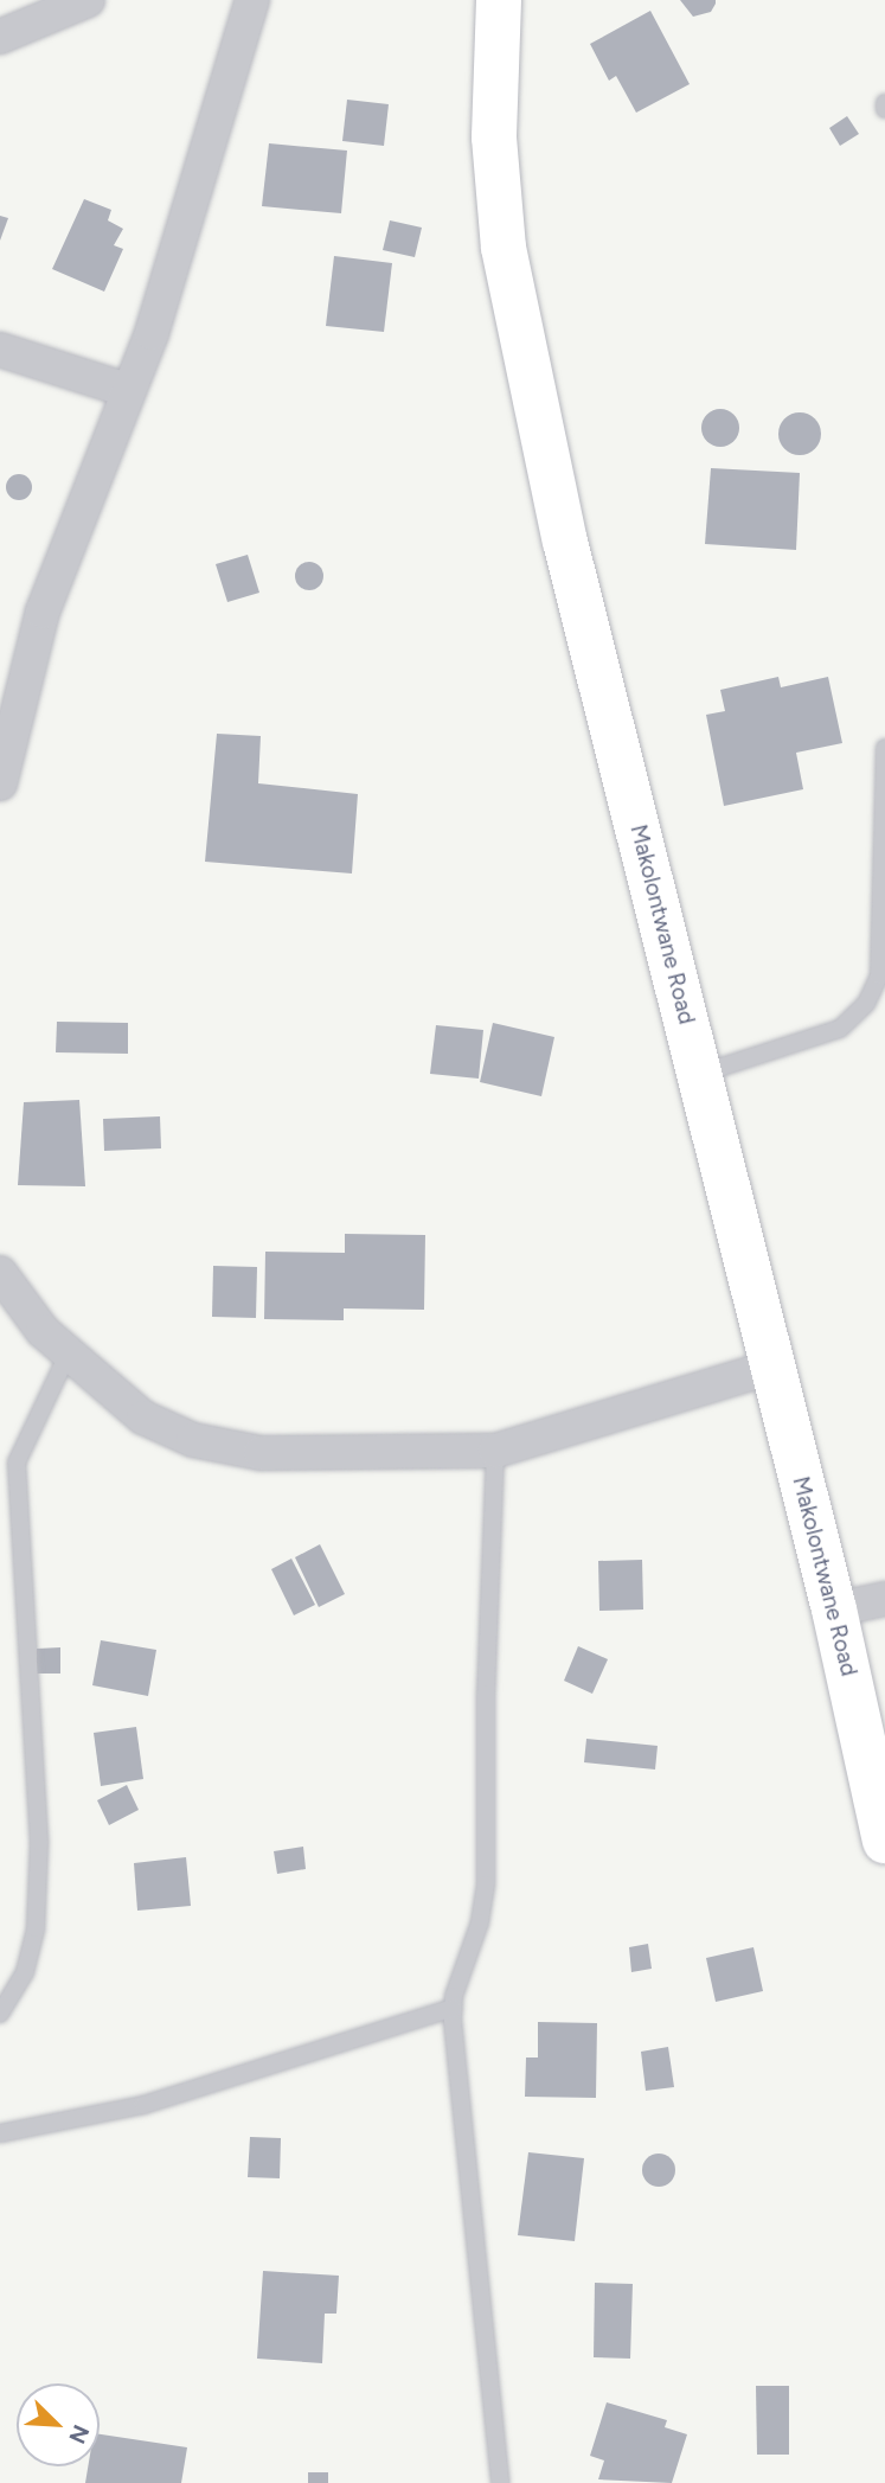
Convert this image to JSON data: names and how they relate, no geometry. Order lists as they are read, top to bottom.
{
  "streets": {
    "main road": ["Makolontwane Road"]
  },
  "north": "bottom right"
}
